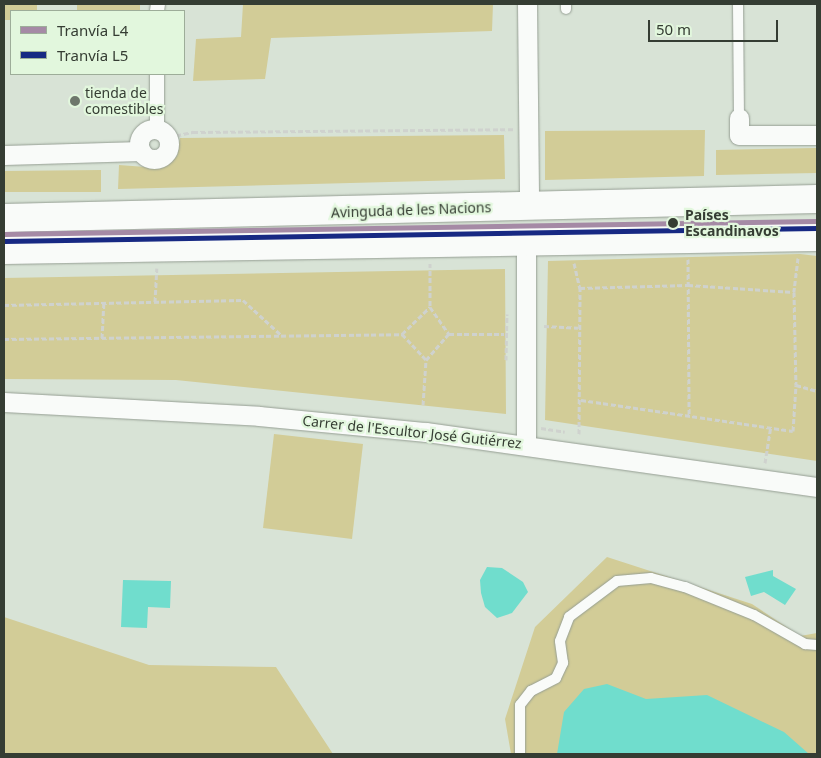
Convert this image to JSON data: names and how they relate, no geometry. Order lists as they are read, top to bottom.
{
  "streets": {
    "main road": ["Avinguda de les Nacions"],
    "street": ["Carrer de l'Escultor José Gutiérrez"]
  },
  "places": ["tienda de comestibles", "Países Escandinavos"],
  "lines": ["tram line L4", "tram line L5"],
  "legend": ["Tranvía L4", "Tranvía L5"],
  "scale_bar": "50 m"
}
